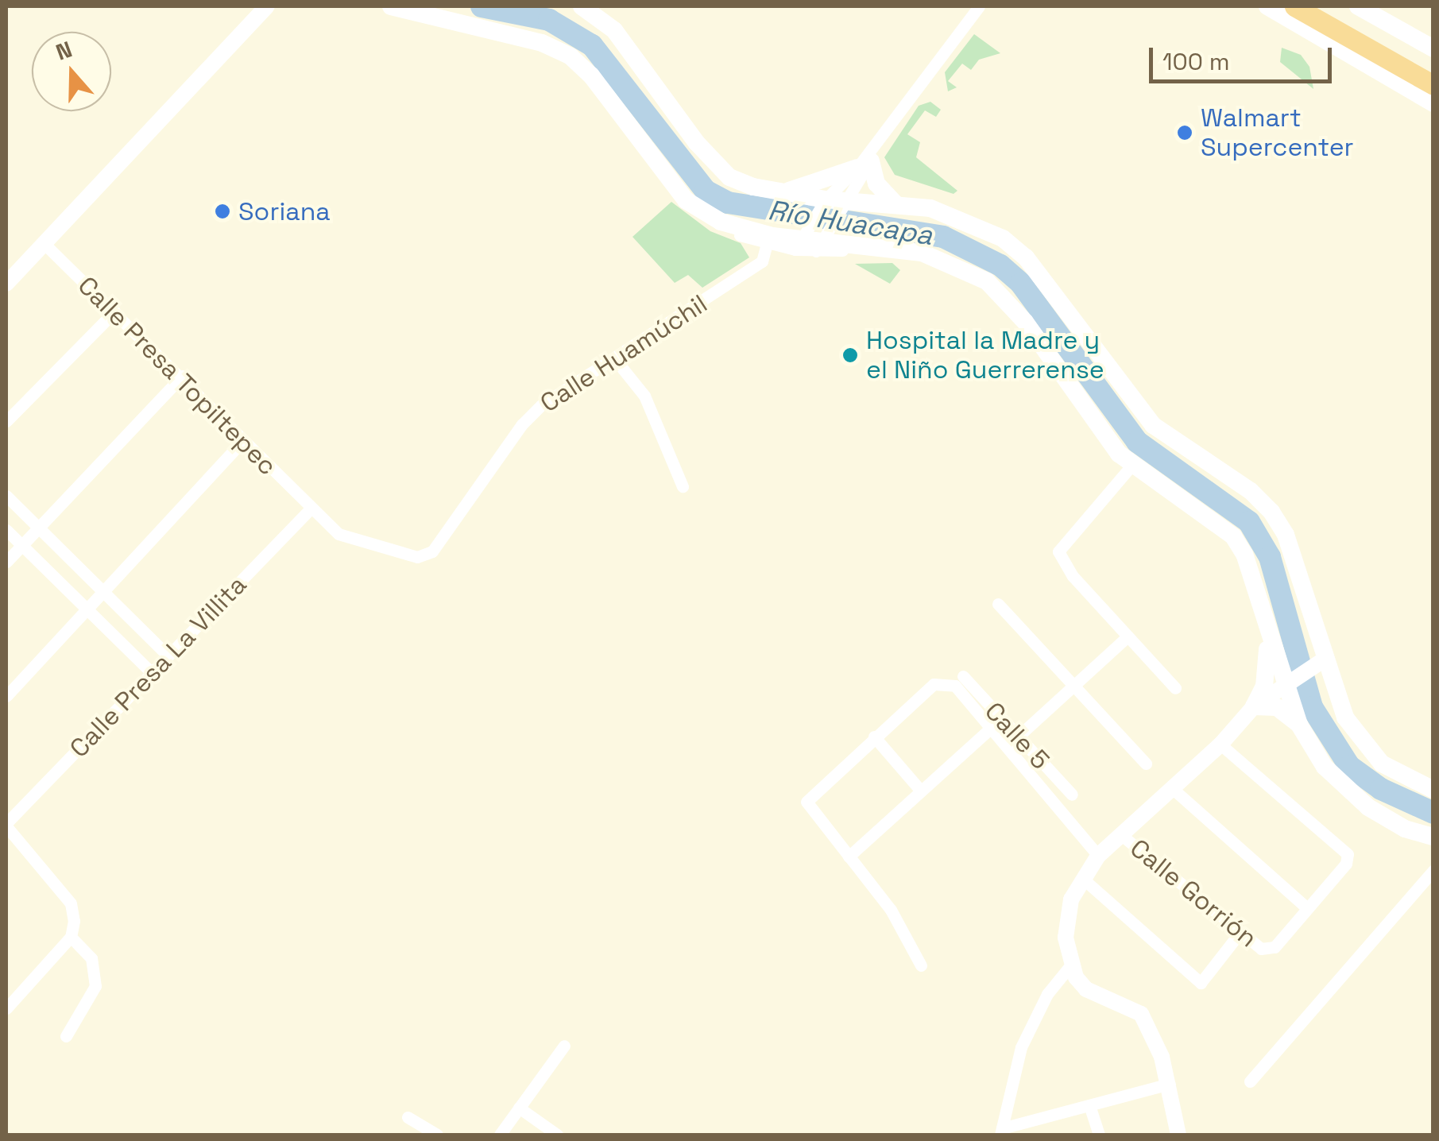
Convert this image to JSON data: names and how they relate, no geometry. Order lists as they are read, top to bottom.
{
  "streets": {
    "street": [
      "Calle Huamúchil",
      "Calle Presa Topiltepec",
      "Calle Presa La Villita",
      "Calle 5",
      "Calle Gorrión"
    ]
  },
  "crossings": [
    ["Calle Huamúchil", "Calle Presa Topiltepec"],
    ["Calle Presa Topiltepec", "Calle Presa La Villita"]
  ],
  "water": ["Río Huacapa"],
  "places": ["Walmart Supercenter", "Soriana", "Hospital la Madre y el Niño Guerrerense"],
  "scale_bar": "100 m",
  "north": "top"
}
